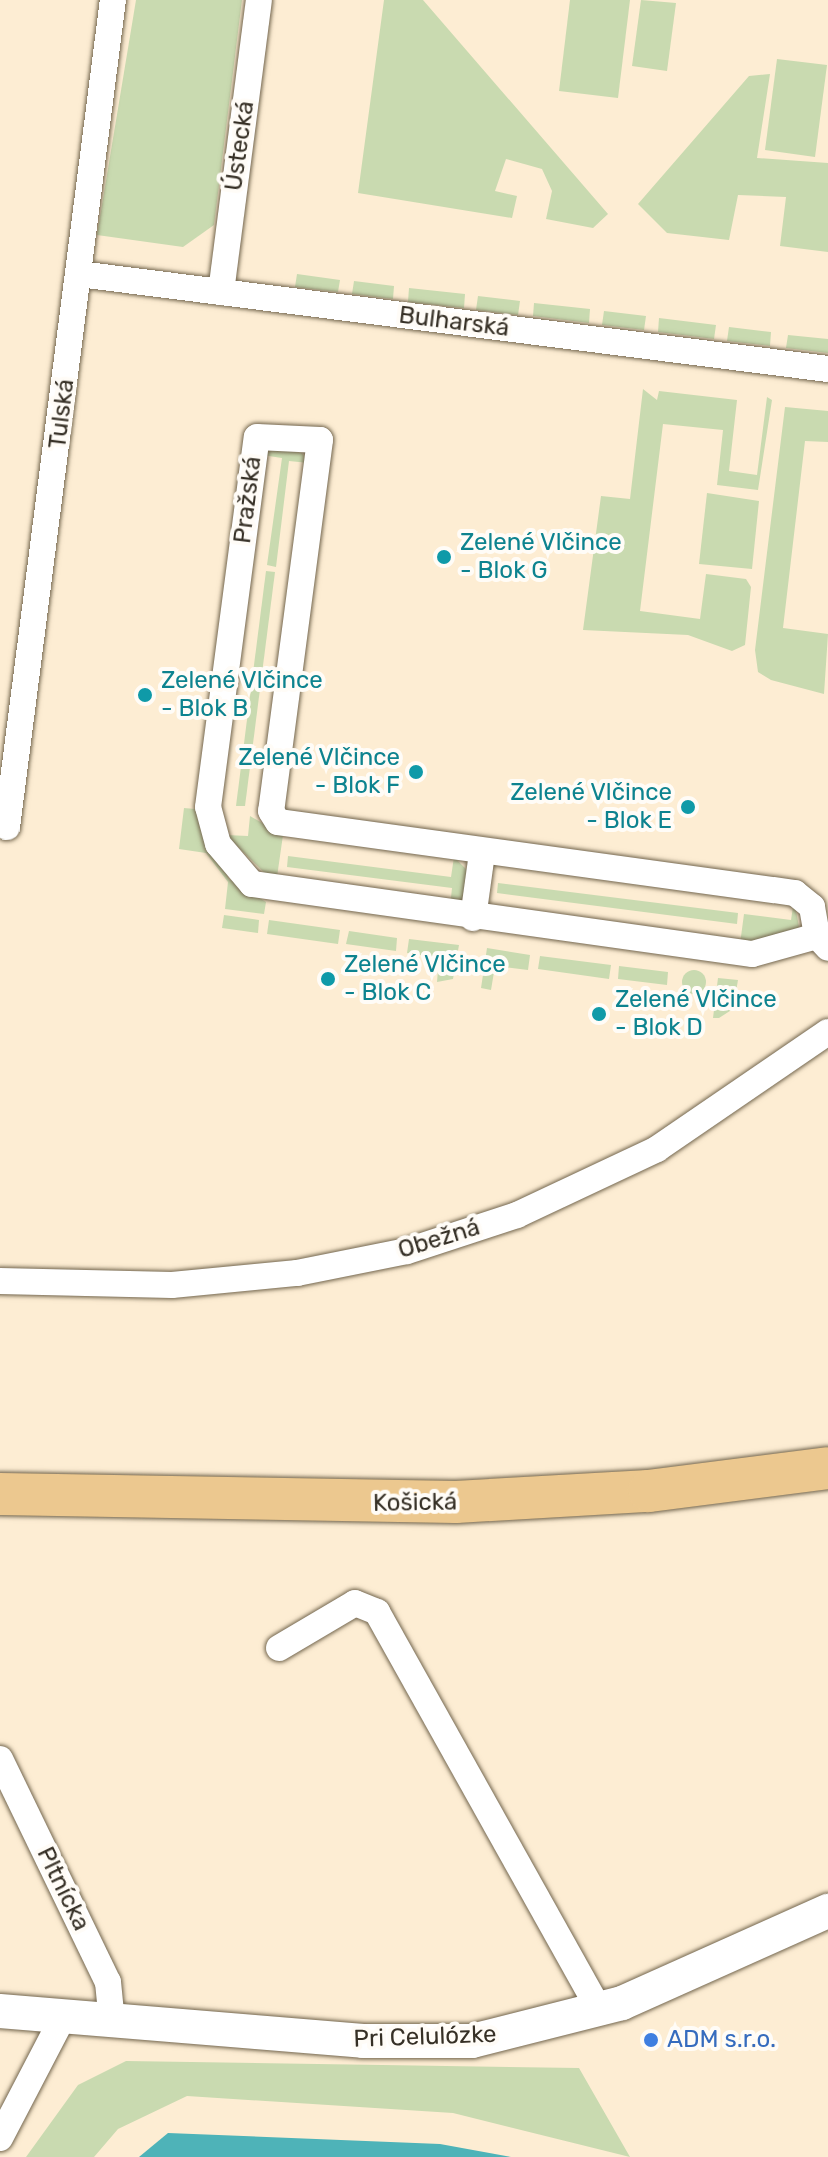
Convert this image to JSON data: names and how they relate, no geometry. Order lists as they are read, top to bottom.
{
  "streets": {
    "main road": ["Košická"],
    "street": [
      "Ústecká",
      "Bulharská",
      "Tulská",
      "Pražská",
      "Obežná",
      "Pltnícka",
      "Pri Celulózke"
    ]
  },
  "crossings": [
    ["Ústecká", "Bulharská"],
    ["Bulharská", "Tulská"],
    ["Pltnícka", "Pri Celulózke"]
  ],
  "places": [
    "Zelené Vlčince - Blok G",
    "Zelené Vlčince - Blok B",
    "Zelené Vlčince - Blok F",
    "Zelené Vlčince - Blok E",
    "Zelené Vlčince - Blok C",
    "Zelené Vlčince - Blok D",
    "ADM s.r.o."
  ]
}
